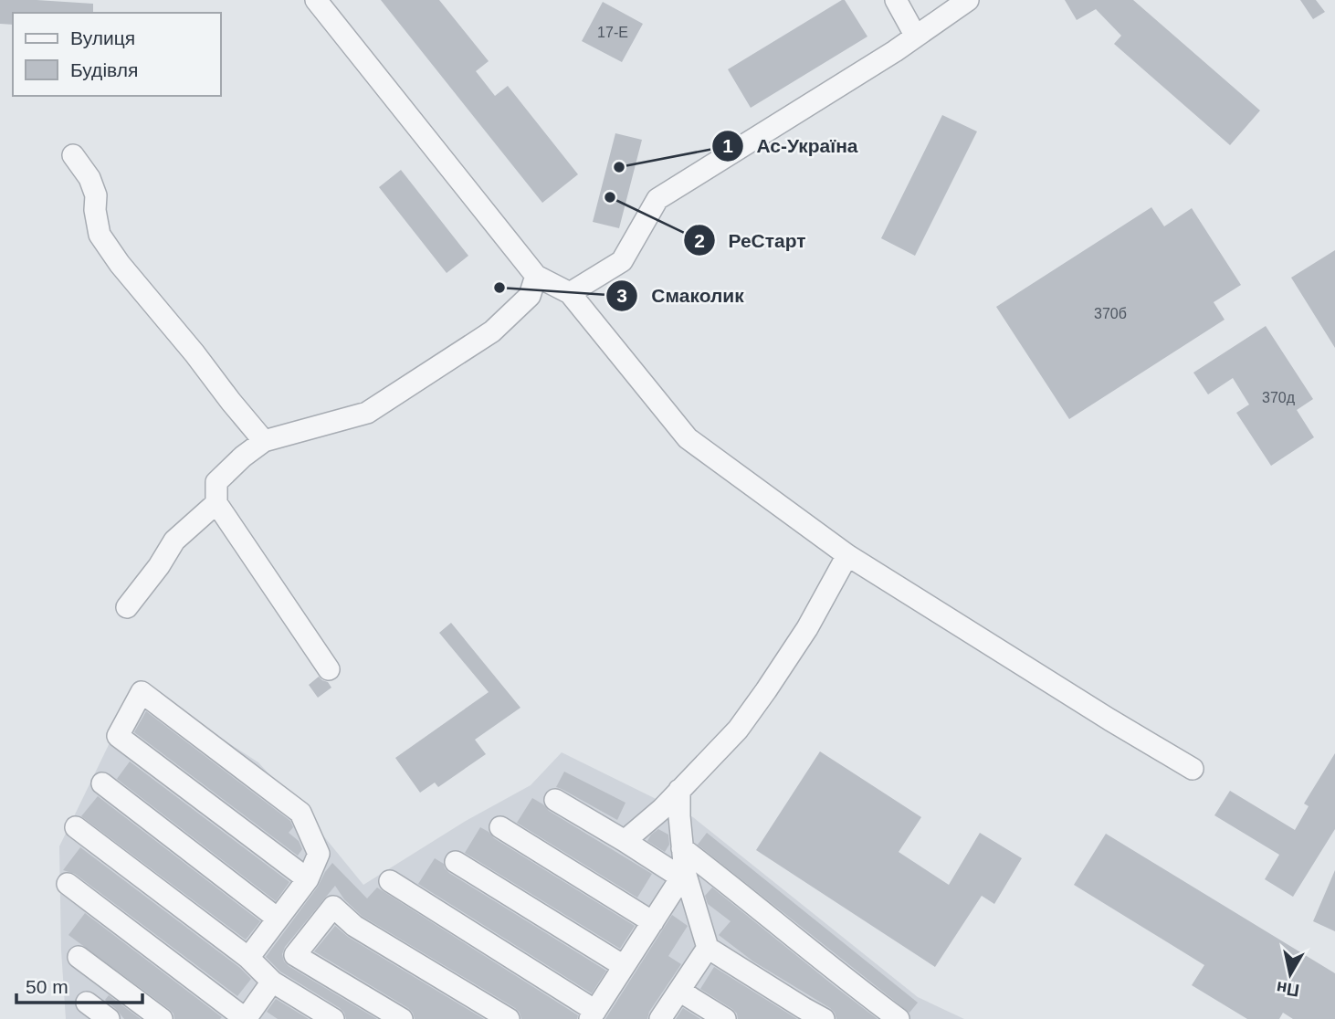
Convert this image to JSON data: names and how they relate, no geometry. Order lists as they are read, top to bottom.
{
  "places": ["Ас-Україна", "РеСтарт", "Смаколик"],
  "house_numbers": ["17-Е", "370б", "370д"],
  "legend": ["Вулиця", "Будівля"],
  "scale_bar": "50 m",
  "north": "bottom"
}
